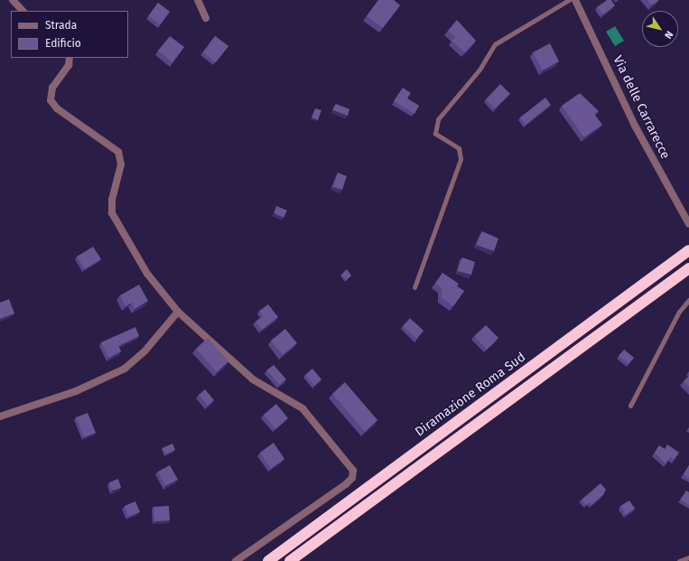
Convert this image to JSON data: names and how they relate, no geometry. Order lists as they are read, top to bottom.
{
  "streets": {
    "highway": ["Diramazione Roma Sud"],
    "street": ["Via delle Carrarecce"]
  },
  "legend": ["Strada", "Edificio"],
  "north": "bottom right"
}
